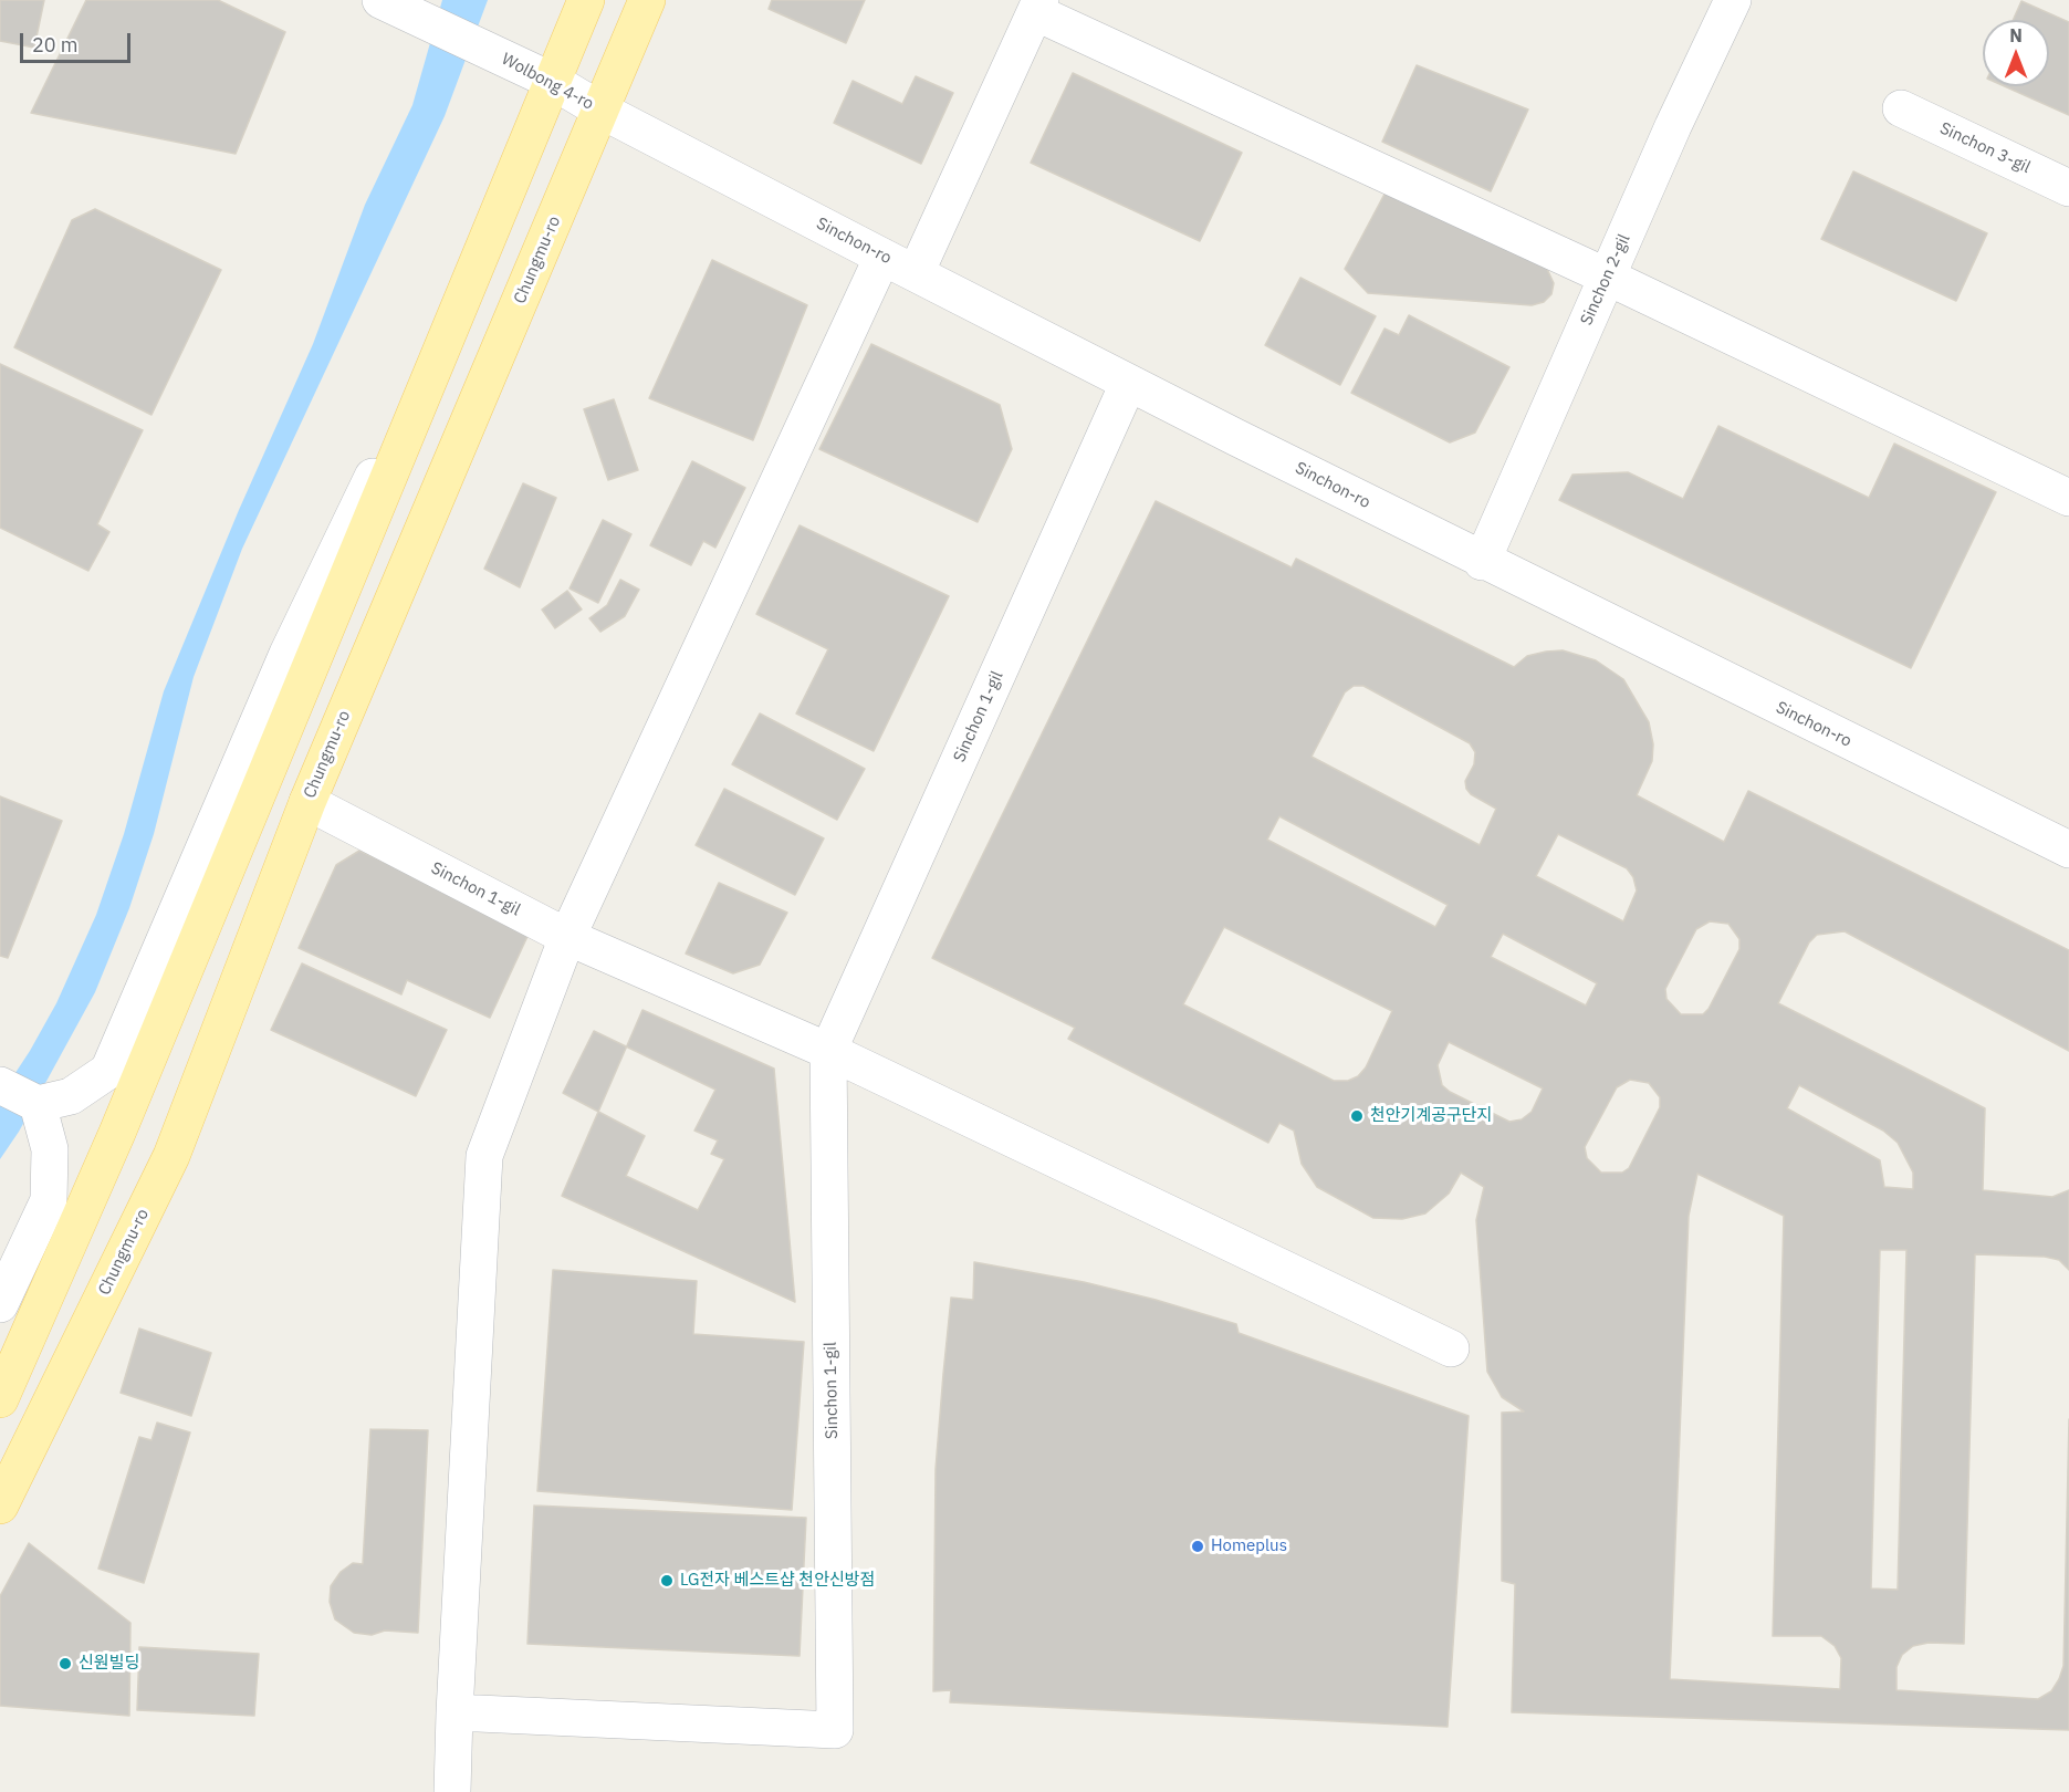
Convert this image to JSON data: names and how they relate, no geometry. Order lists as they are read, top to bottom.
{
  "streets": {
    "main road": ["Chungmu-ro"],
    "street": [
      "Wolbong 4-ro",
      "Sinchon 3-gil",
      "Sinchon-ro",
      "Sinchon 2-gil",
      "Sinchon 1-gil"
    ]
  },
  "crossings": [
    ["Wolbong 4-ro", "Sinchon-ro"],
    ["Wolbong 4-ro", "Chungmu-ro"],
    ["Sinchon-ro", "Chungmu-ro"],
    ["Sinchon-ro", "Sinchon 2-gil"],
    ["Sinchon-ro", "Sinchon 1-gil"],
    ["Chungmu-ro", "Sinchon 1-gil"]
  ],
  "places": [
    "천안기계공구단지",
    "Homeplus",
    "LG전자 베스트샵 천안신방점",
    "신원빌딩"
  ],
  "scale_bar": "20 m",
  "north": "top"
}
